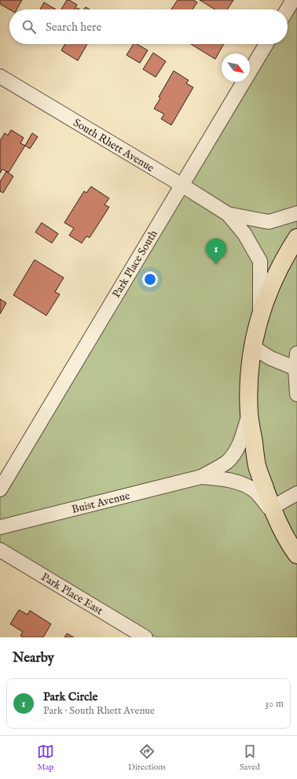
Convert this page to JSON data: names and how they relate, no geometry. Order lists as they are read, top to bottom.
{
  "streets": {
    "street": [
      "South Rhett Avenue",
      "Park Place South",
      "Buist Avenue",
      "Park Place East"
    ]
  },
  "crossings": [
    ["South Rhett Avenue", "Park Place South"]
  ],
  "north": "bottom right",
  "page": {
    "search": "Search here",
    "pins": "1",
    "heading": "Nearby",
    "list": [
      {
        "mark": "1",
        "name": "Park Circle",
        "note": "Park · South Rhett Avenue",
        "value": "30 m"
      }
    ],
    "nav": ["Map", "Directions", "Saved"]
  }
}
